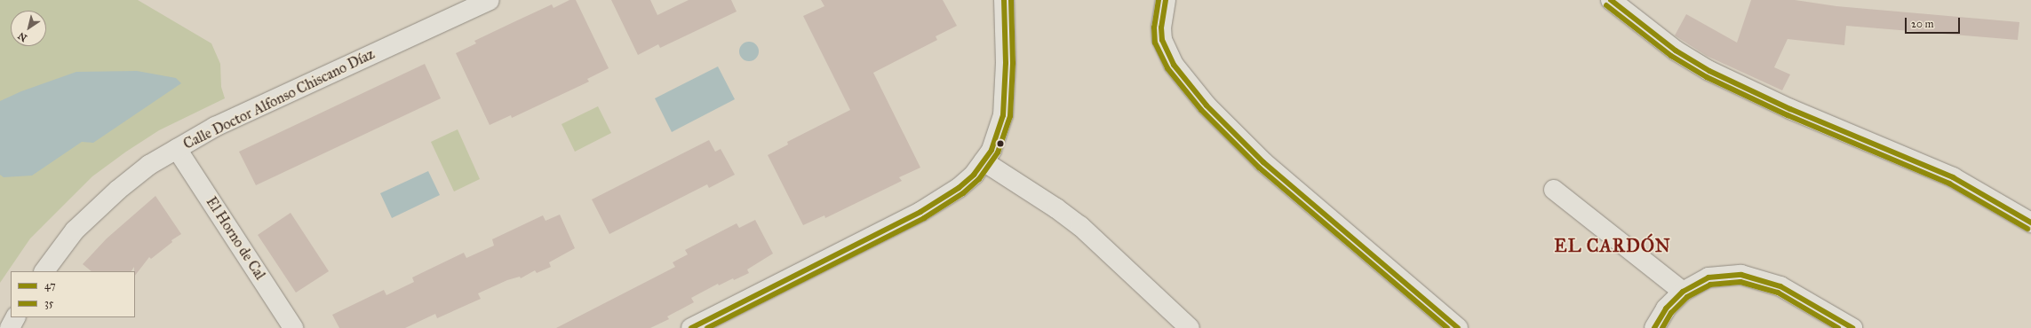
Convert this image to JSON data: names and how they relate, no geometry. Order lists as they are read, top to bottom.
{
  "streets": {
    "street": ["Calle Doctor Alfonso Chiscano Díaz", "El Horno de Cal"]
  },
  "crossings": [
    ["Calle Doctor Alfonso Chiscano Díaz", "El Horno de Cal"]
  ],
  "districts": ["EL CARDÓN"],
  "lines": ["transit line 47", "transit line 35"],
  "legend": ["47", "35"],
  "scale_bar": "20 m",
  "north": "bottom left"
}
